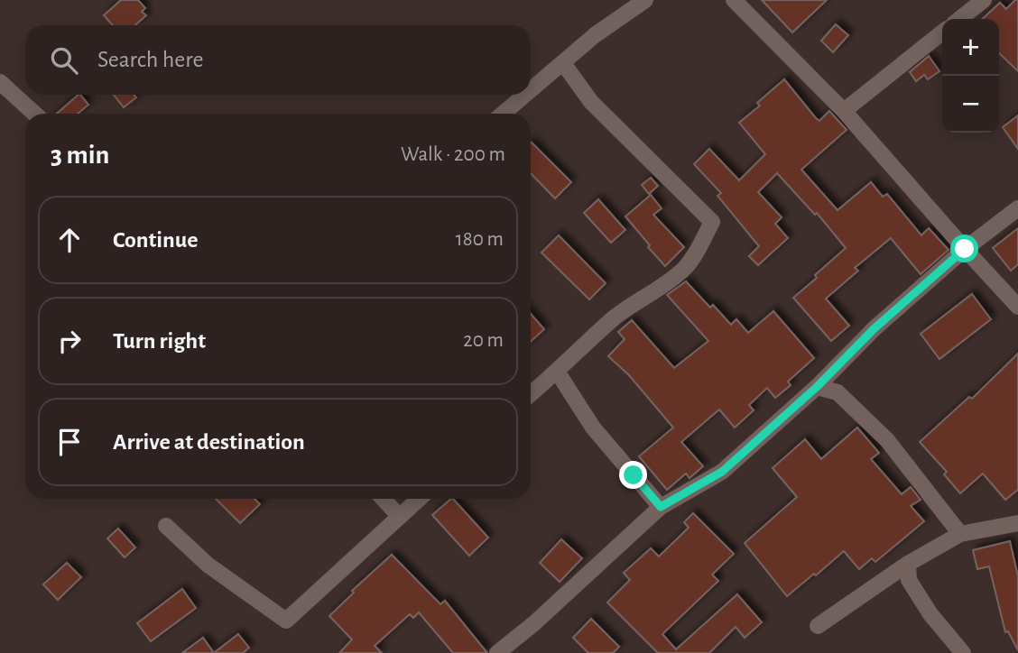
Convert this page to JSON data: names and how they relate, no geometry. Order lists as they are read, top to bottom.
{
  "page": {
    "map_buttons": ["+", "−"],
    "search": "Search here",
    "heading": ["3 min", "Walk · 200 m"],
    "list": [
      ["Continue", "180 m"],
      ["Turn right", "20 m"],
      "Arrive at destination"
    ]
  }
}
